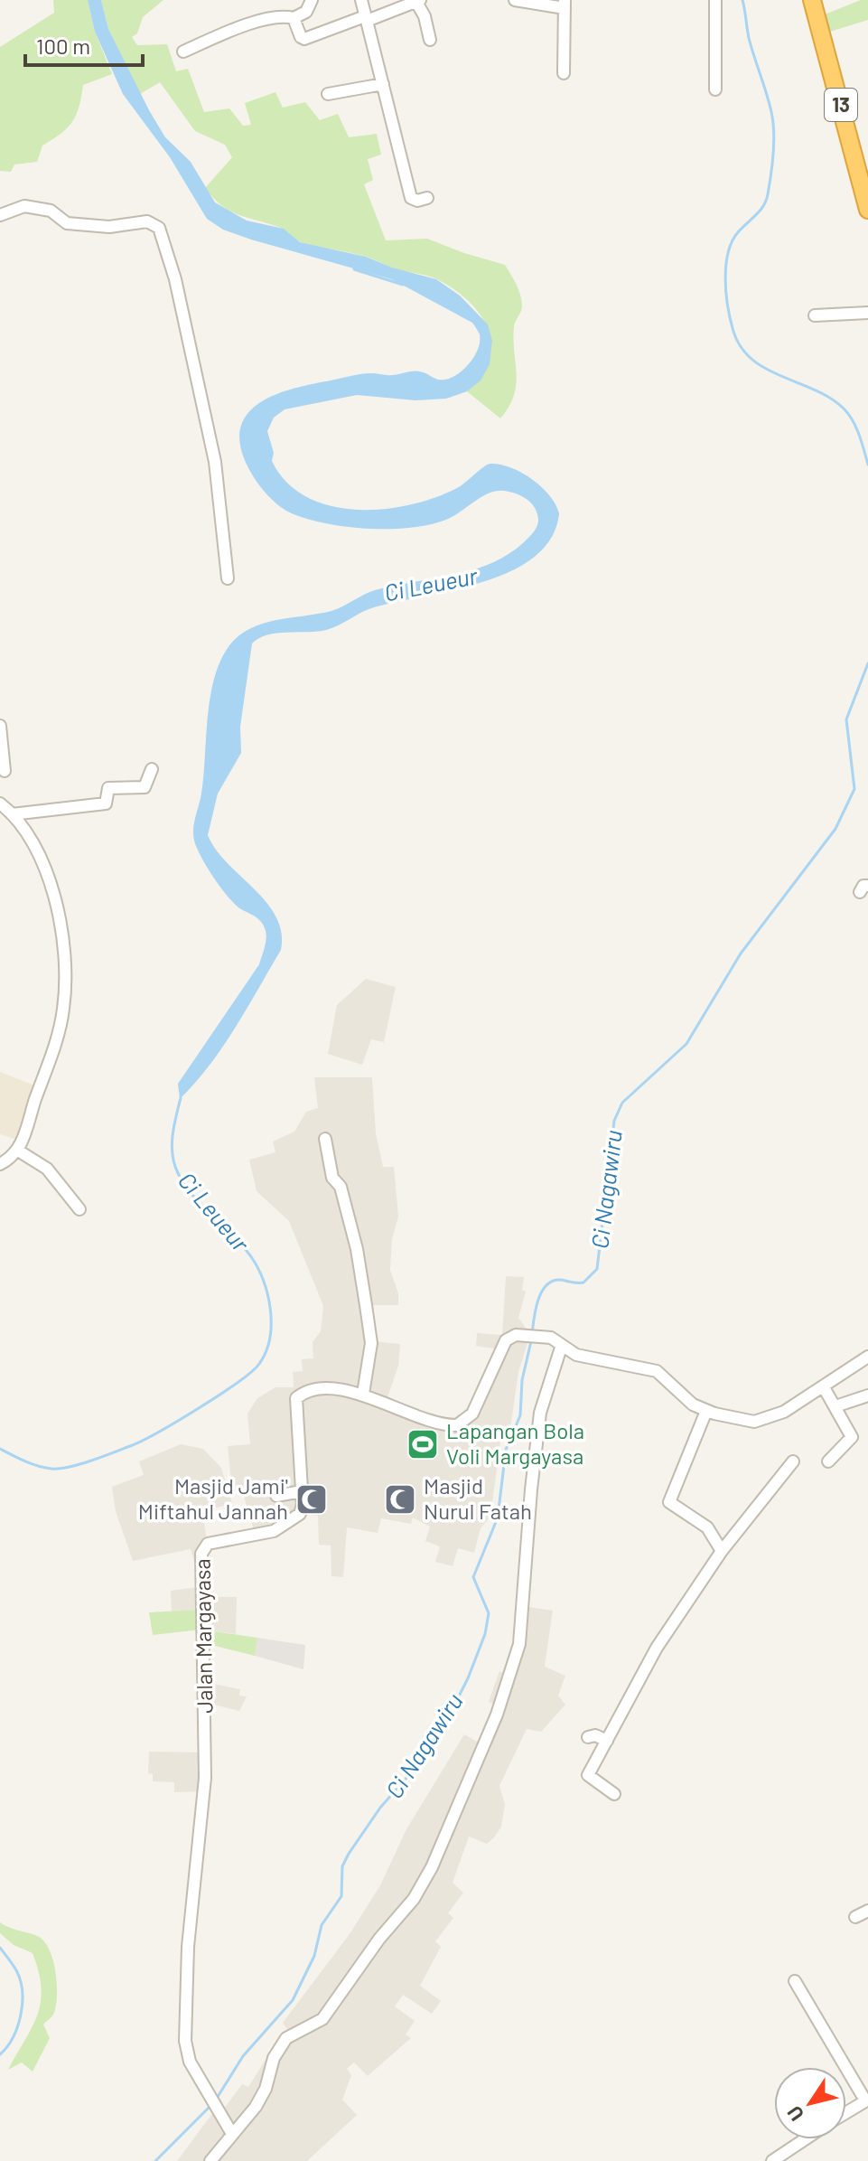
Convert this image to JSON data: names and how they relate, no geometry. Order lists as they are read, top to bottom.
{
  "streets": {
    "highway": ["13"],
    "street": ["Jalan Margayasa"]
  },
  "water": ["Ci Leueur", "Ci Nagawiru"],
  "places": {
    "sports": ["Lapangan Bola Voli Margayasa"],
    "mosque": ["Masjid Jami' Miftahul Jannah", "Masjid Nurul Fatah"]
  },
  "scale_bar": "100 m",
  "north": "bottom left"
}
